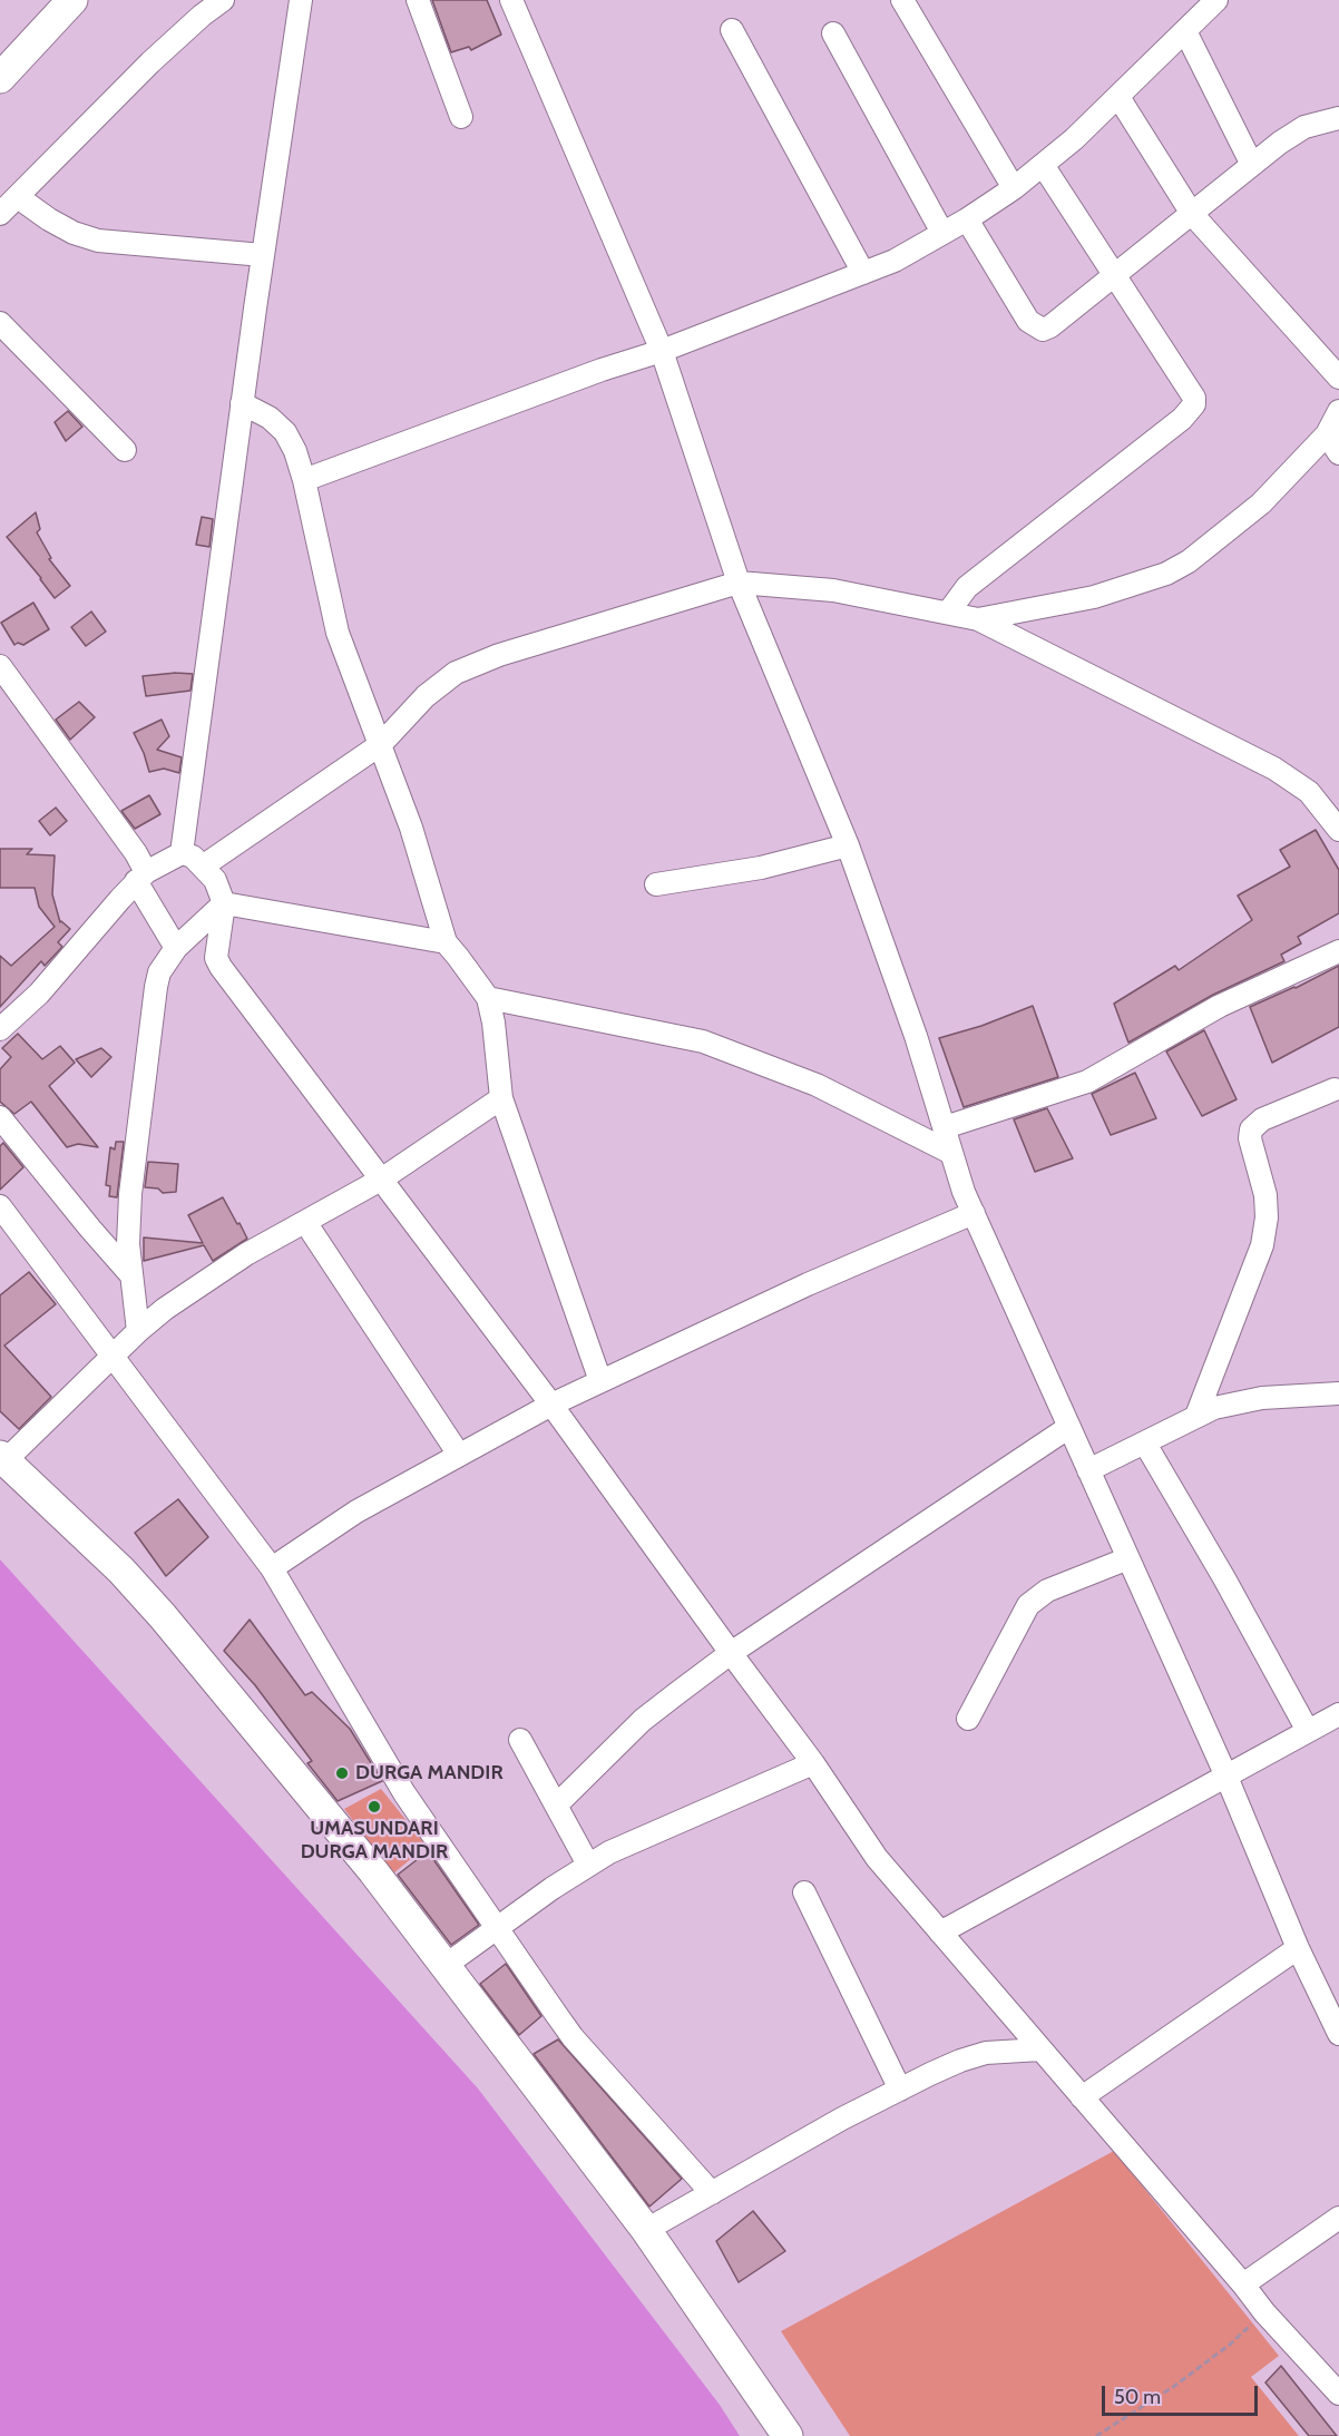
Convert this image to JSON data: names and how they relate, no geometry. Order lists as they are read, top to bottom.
{
  "places": ["DURGA MANDIR", "UMASUNDARI DURGA MANDIR"],
  "scale_bar": "50 m"
}
